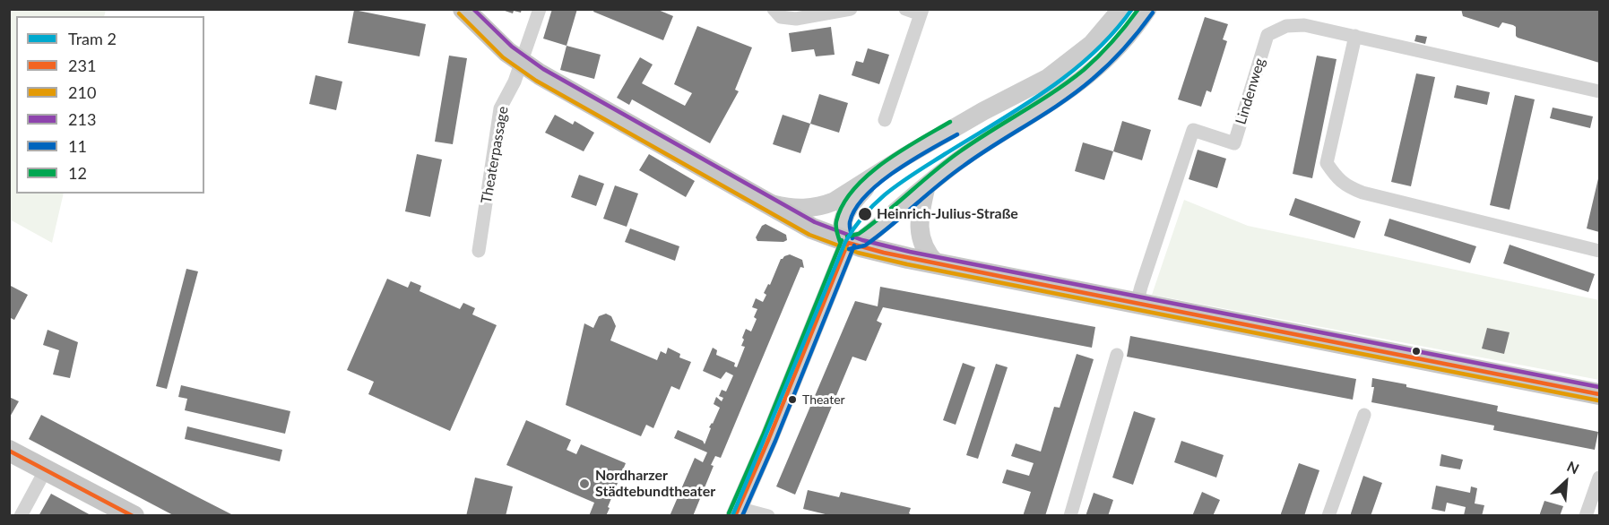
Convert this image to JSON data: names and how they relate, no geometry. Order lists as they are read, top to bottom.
{
  "streets": {
    "street": ["Lindenweg", "Theaterpassage"]
  },
  "places": ["Heinrich-Julius-Straße", "Theater", "Nordharzer Städtebundtheater"],
  "lines": [
    "tram line 2",
    "transit line 213",
    "transit line 12",
    "transit line 11",
    "transit line 210",
    "transit line 231"
  ],
  "legend": [
    "Tram 2",
    "231",
    "210",
    "213",
    "11",
    "12"
  ],
  "north": "top right"
}
